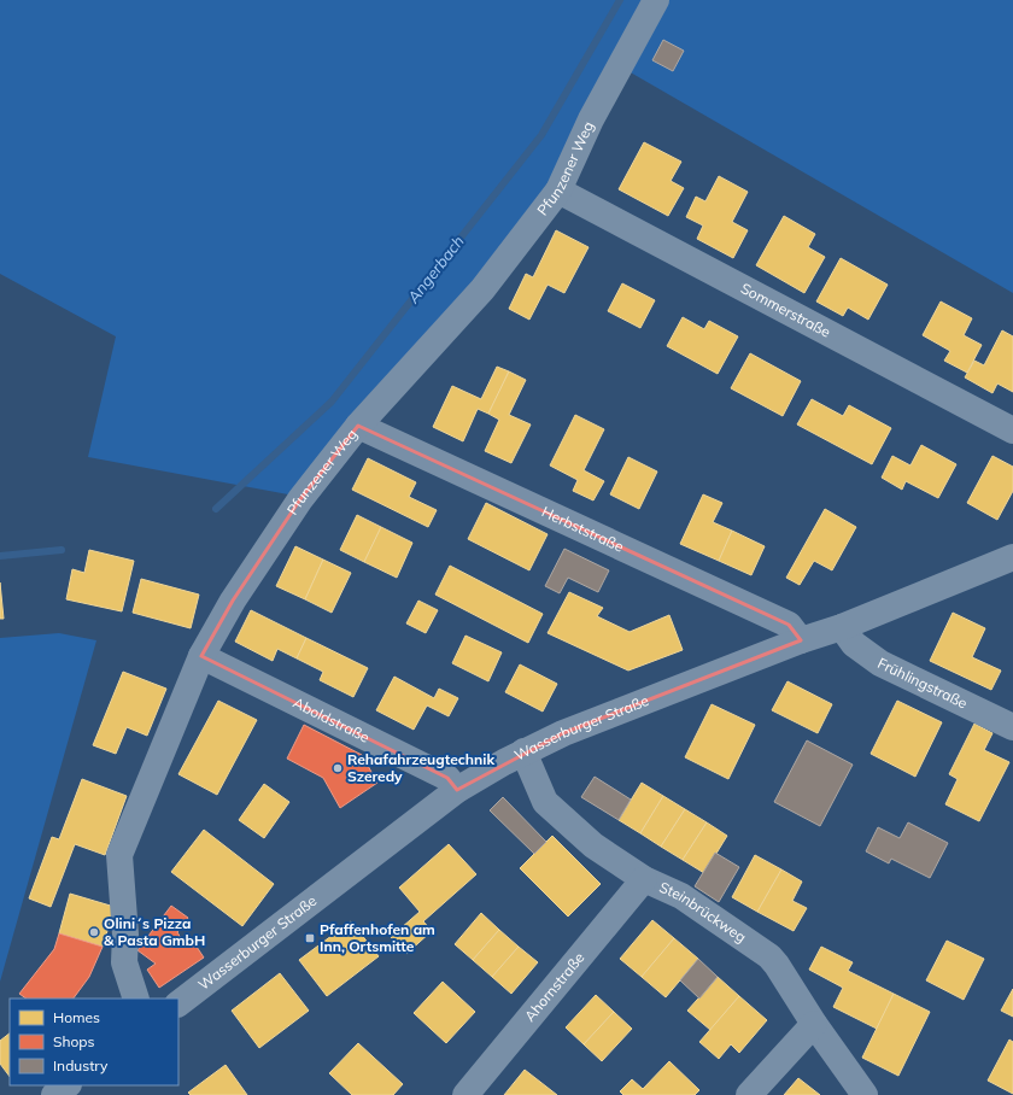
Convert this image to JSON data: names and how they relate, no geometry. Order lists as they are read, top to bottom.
{
  "streets": {
    "street": [
      "Pfunzener Weg",
      "Sommerstraße",
      "Herbststraße",
      "Frühlingstraße",
      "Aboldstraße",
      "Wasserburger Straße",
      "Steinbrückweg",
      "Ahornstraße"
    ]
  },
  "crossings": [
    ["Pfunzener Weg", "Sommerstraße"],
    ["Pfunzener Weg", "Herbststraße"],
    ["Pfunzener Weg", "Aboldstraße"],
    ["Herbststraße", "Wasserburger Straße"],
    ["Frühlingstraße", "Wasserburger Straße"],
    ["Aboldstraße", "Wasserburger Straße"],
    ["Wasserburger Straße", "Steinbrückweg"],
    ["Steinbrückweg", "Ahornstraße"]
  ],
  "water": ["Angerbach"],
  "places": {
    "other": ["Rehafahrzeugtechnik Szeredy", "Olini´s Pizza & Pasta GmbH"],
    "transit": ["Pfaffenhofen am Inn, Ortsmitte"]
  },
  "legend": ["Homes", "Shops", "Industry"]
}
